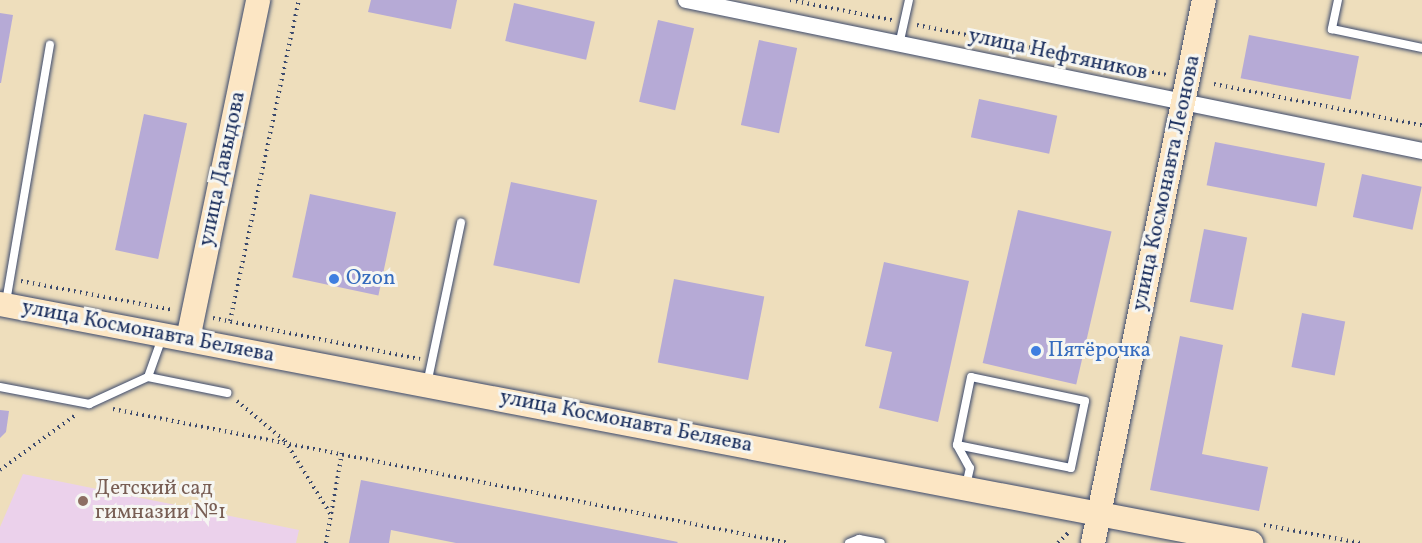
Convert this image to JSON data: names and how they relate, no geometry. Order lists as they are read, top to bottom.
{
  "streets": {
    "street": [
      "улица Нефтяников",
      "улица Давыдова",
      "улица Космонавта Леонова",
      "улица Космонавта Беляева"
    ]
  },
  "crossings": [
    ["улица Нефтяников", "улица Космонавта Леонова"],
    ["улица Давыдова", "улица Космонавта Беляева"],
    ["улица Космонавта Леонова", "улица Космонавта Беляева"]
  ],
  "places": ["Ozon", "Пятёрочка", "Детский сад гимназии №1"]
}
